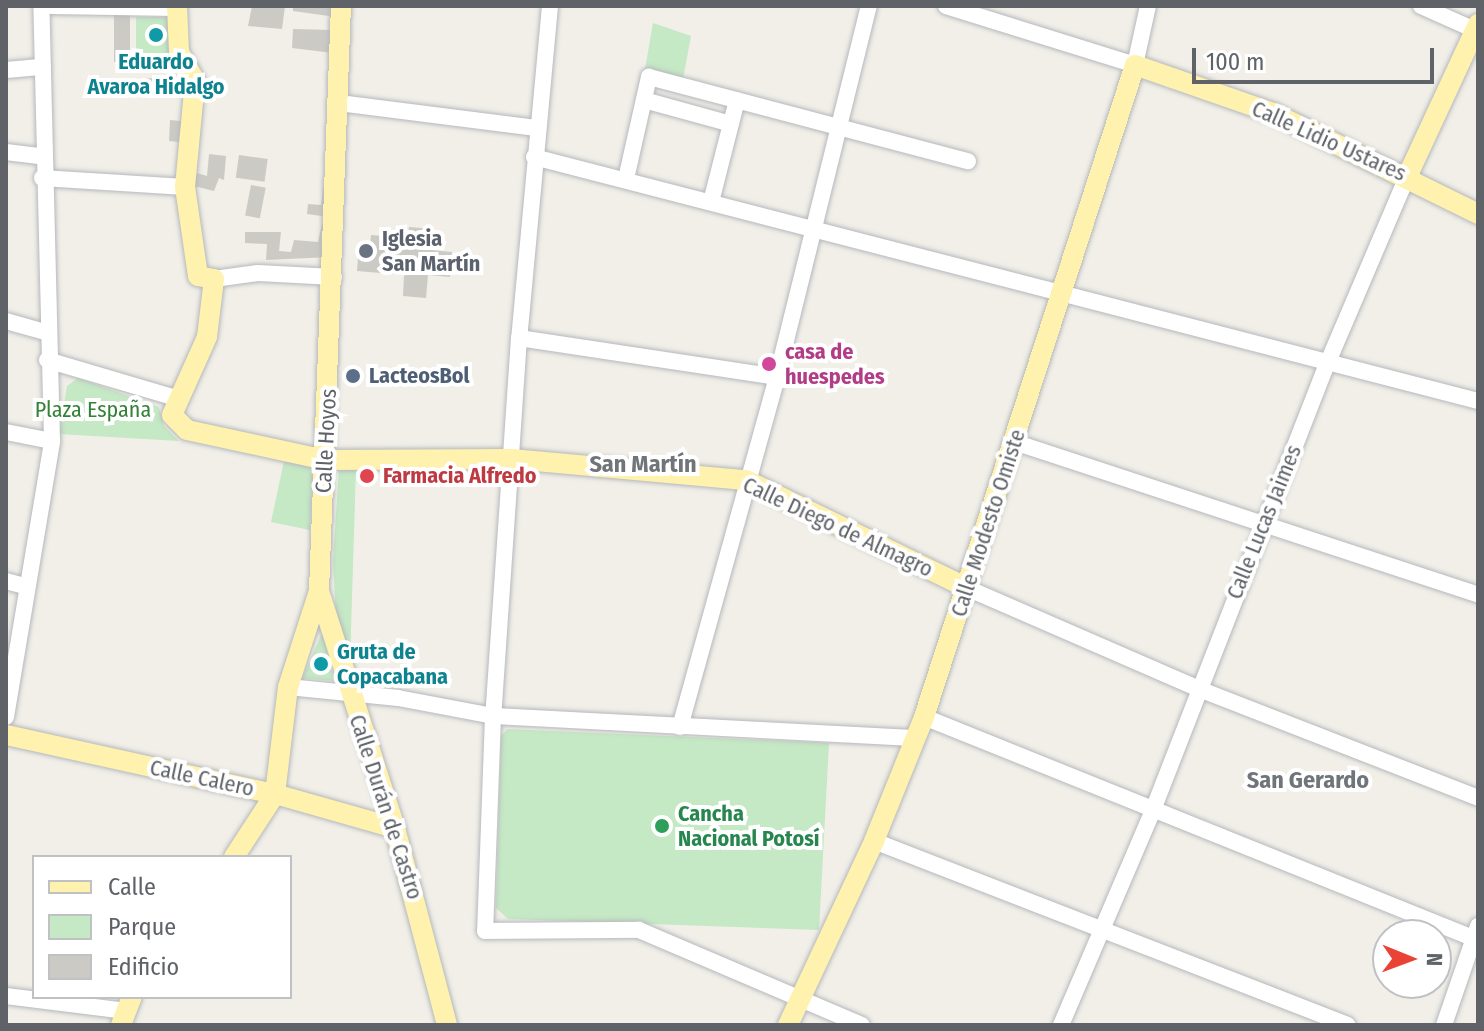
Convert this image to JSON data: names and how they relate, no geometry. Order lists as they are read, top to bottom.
{
  "streets": {
    "main road": [
      "Calle Lidio Ustares",
      "Calle Hoyos",
      "Calle Lucas Jaimes",
      "Calle Modesto Omiste",
      "Calle Diego de Almagro",
      "Calle Calero",
      "Calle Durán de Castro"
    ]
  },
  "crossings": [
    ["Calle Lidio Ustares", "Calle Lucas Jaimes"],
    ["Calle Lidio Ustares", "Calle Modesto Omiste"],
    ["Calle Hoyos", "Calle Diego de Almagro"],
    ["Calle Hoyos", "Calle Calero"],
    ["Calle Hoyos", "Calle Durán de Castro"],
    ["Calle Lucas Jaimes", "Calle Diego de Almagro"],
    ["Calle Modesto Omiste", "Calle Diego de Almagro"],
    ["Calle Calero", "Calle Durán de Castro"]
  ],
  "districts": ["San Martín", "San Gerardo"],
  "parks": ["Plaza España"],
  "places": [
    "Eduardo Avaroa Hidalgo",
    "Iglesia San Martín",
    "casa de huespedes",
    "LacteosBol",
    "Farmacia Alfredo",
    "Gruta de Copacabana",
    "Cancha Nacional Potosí"
  ],
  "legend": ["Calle", "Parque", "Edificio"],
  "scale_bar": "100 m",
  "north": "right"
}
